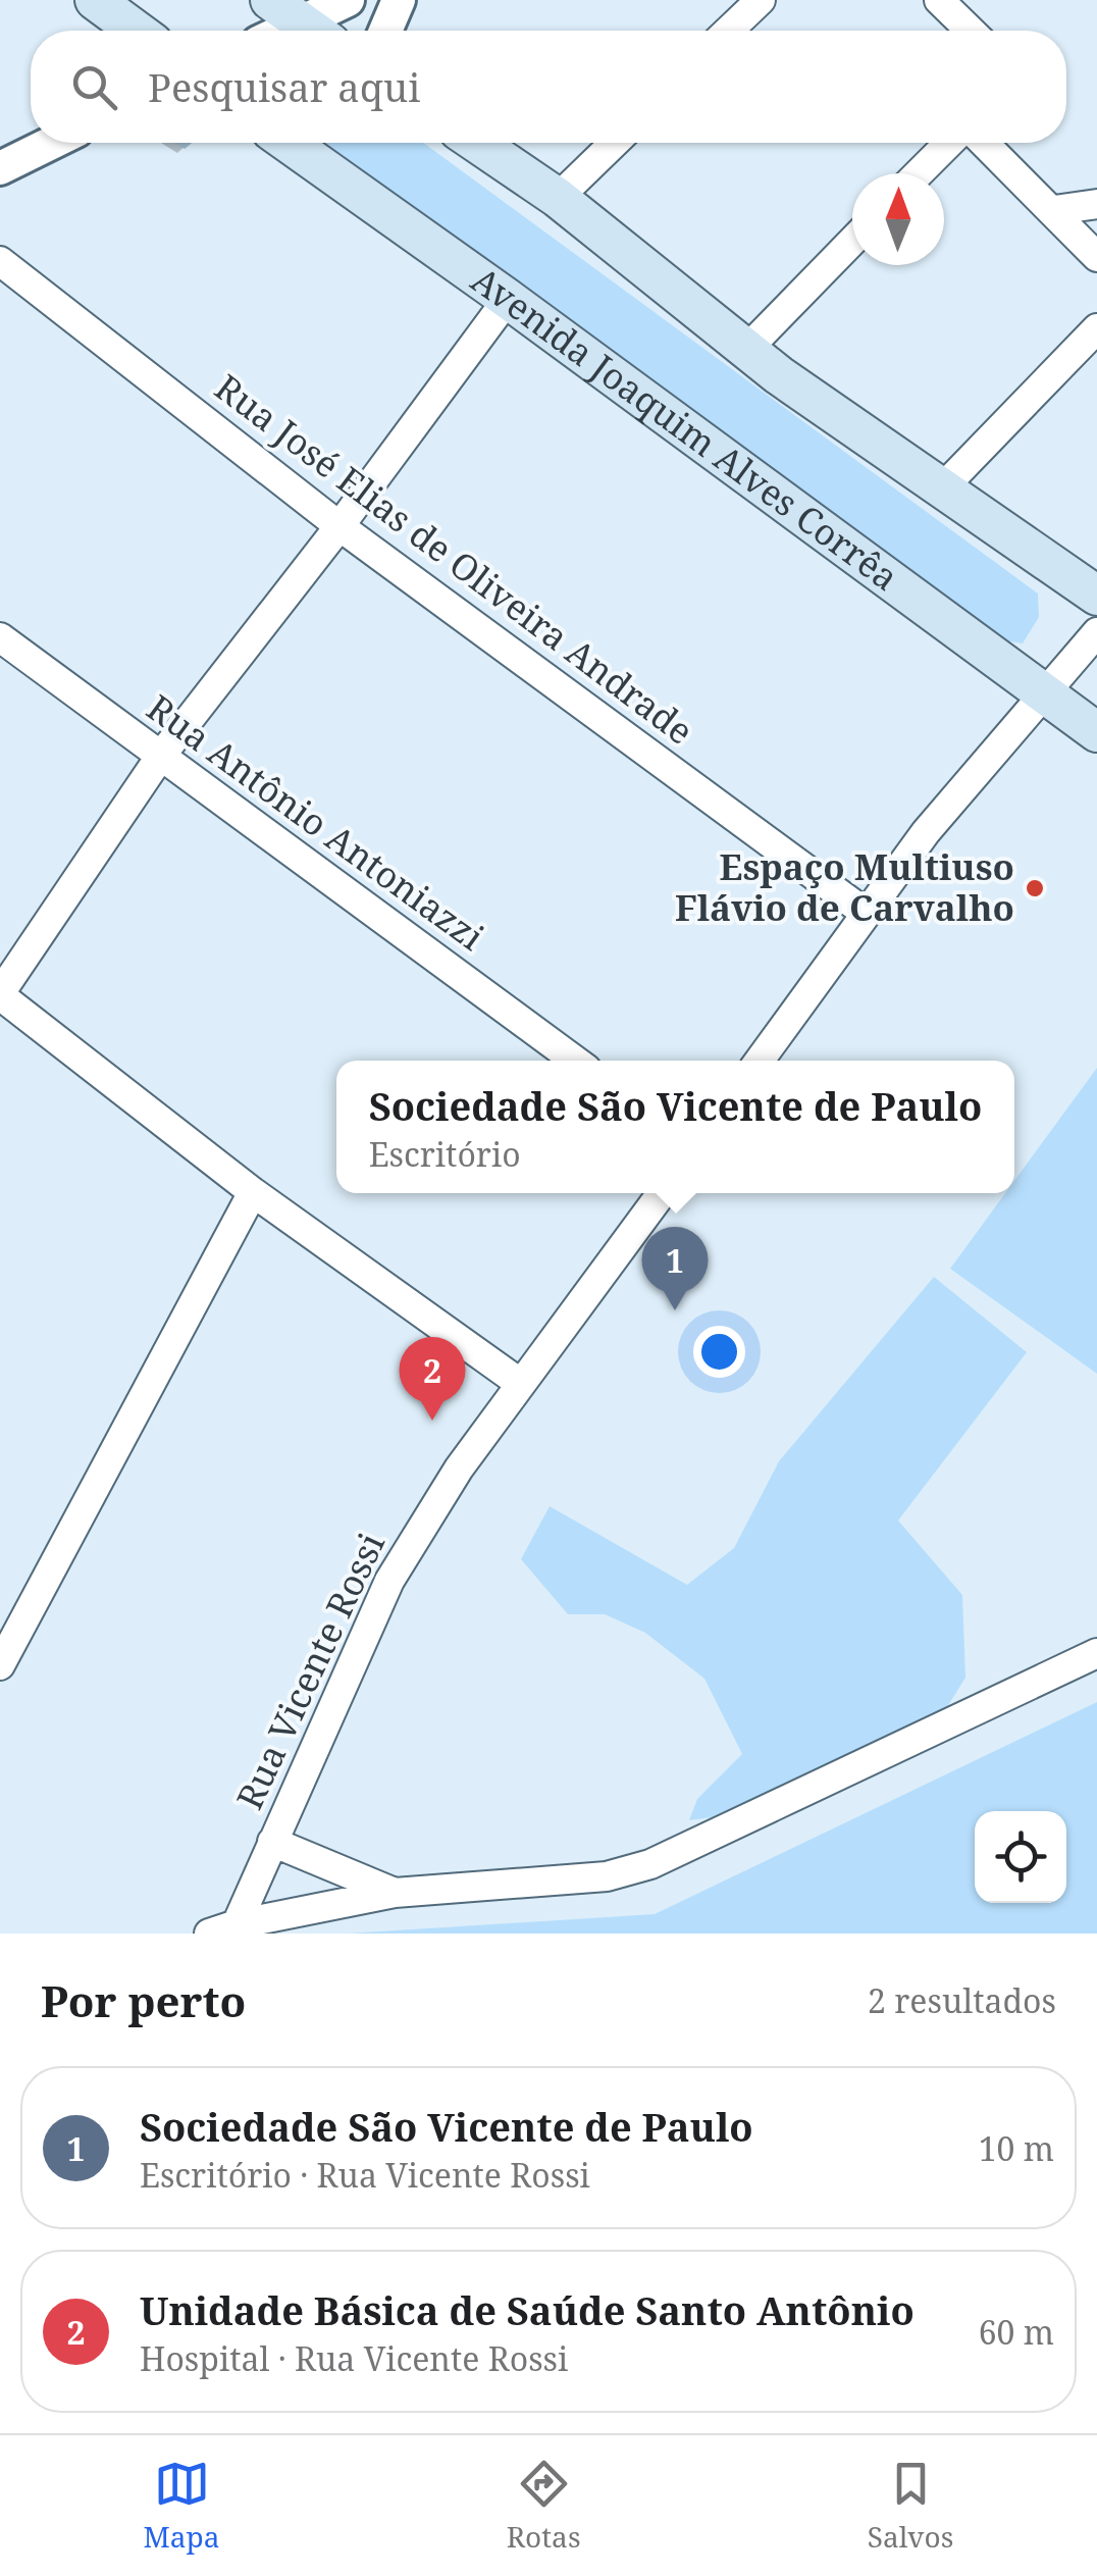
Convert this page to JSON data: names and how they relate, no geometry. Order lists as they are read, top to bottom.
{
  "streets": {
    "main road": ["Avenida Joaquim Alves Corrêa"],
    "street": ["Rua José Elias de Oliveira Andrade", "Rua Antônio Antoniazzi", "Rua Vicente Rossi"]
  },
  "places": ["Espaço Multiuso Flávio de Carvalho"],
  "north": "top",
  "page": {
    "search": "Pesquisar aqui",
    "popup": ["Sociedade São Vicente de Paulo", "Escritório"],
    "pins": ["1", "2"],
    "heading": ["Por perto", "2 resultados"],
    "list": [
      {
        "mark": "1",
        "name": "Sociedade São Vicente de Paulo",
        "note": "Escritório · Rua Vicente Rossi",
        "value": "10 m"
      },
      {
        "mark": "2",
        "name": "Unidade Básica de Saúde Santo Antônio",
        "note": "Hospital · Rua Vicente Rossi",
        "value": "60 m"
      }
    ],
    "nav": ["Mapa", "Rotas", "Salvos"]
  }
}
